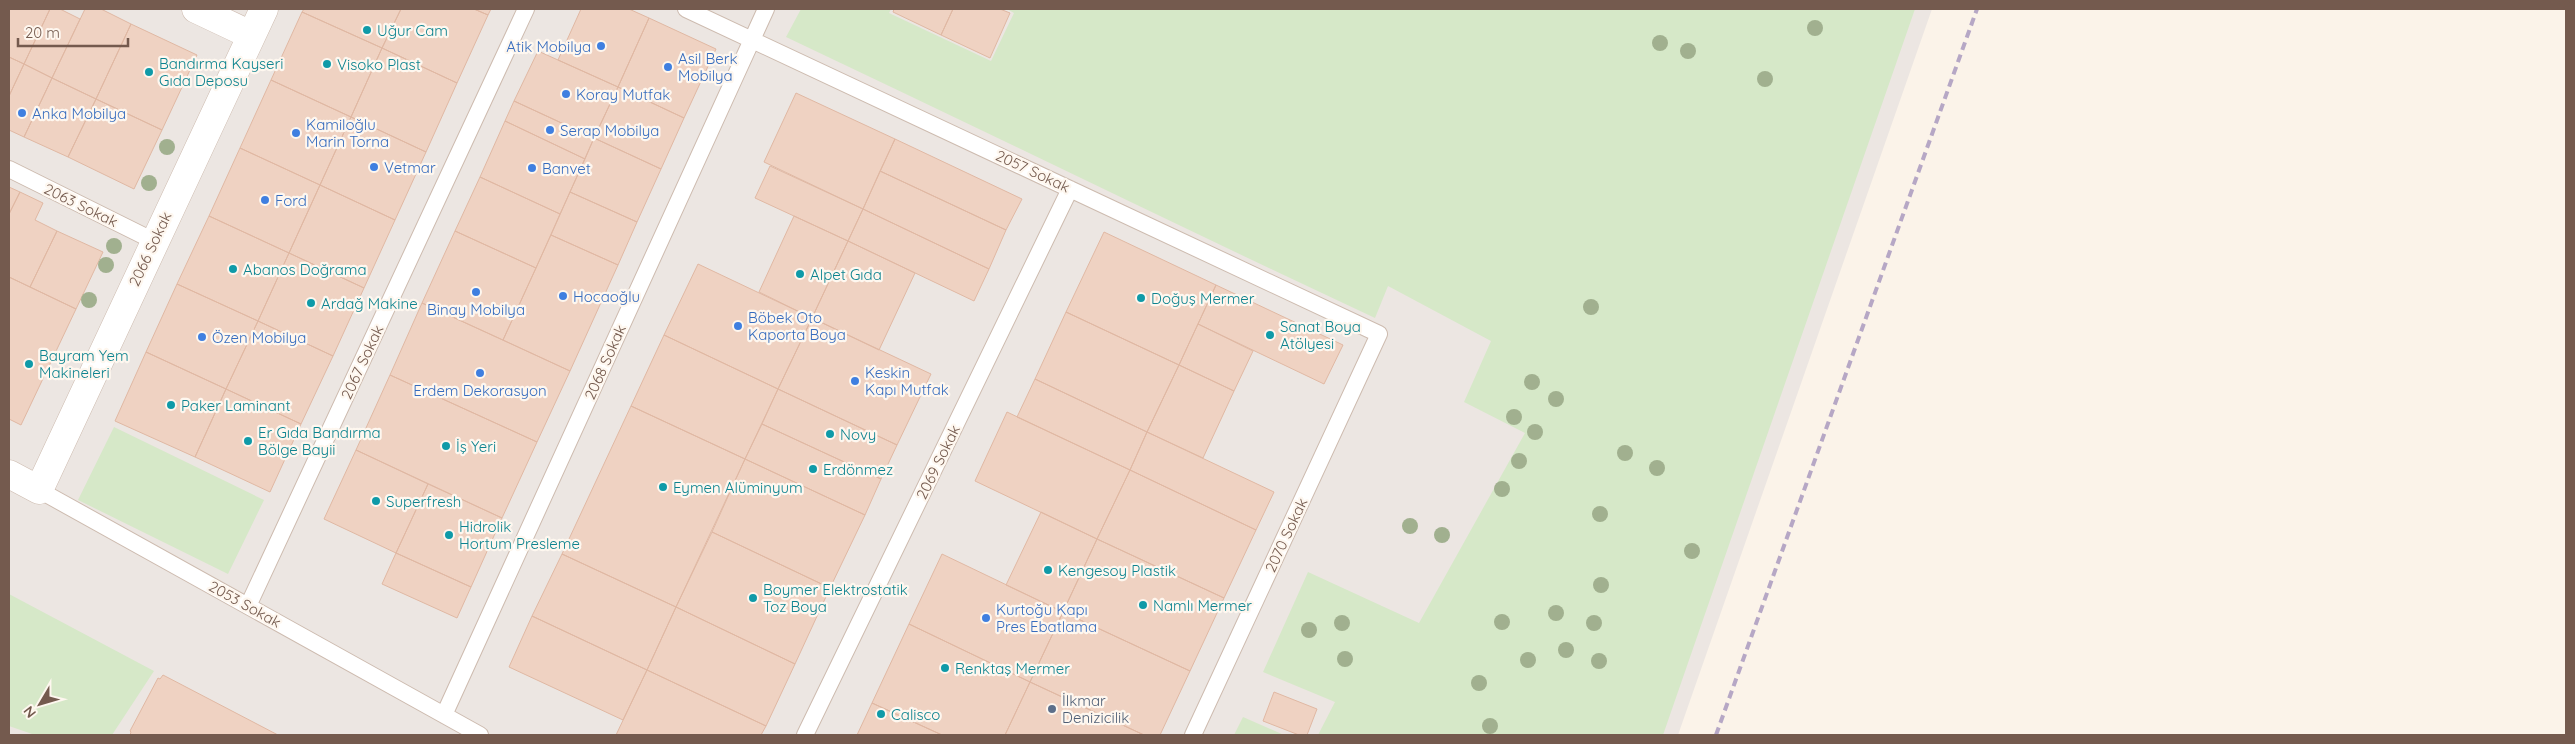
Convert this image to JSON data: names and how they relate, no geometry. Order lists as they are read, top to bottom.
{
  "streets": {
    "street": ["2066 Sokak", "2053 Sokak"],
    "lane": [
      "2057 Sokak",
      "2063 Sokak",
      "2067 Sokak",
      "2068 Sokak",
      "2069 Sokak",
      "2070 Sokak"
    ]
  },
  "crossings": [
    ["2057 Sokak", "2068 Sokak"],
    ["2057 Sokak", "2069 Sokak"],
    ["2057 Sokak", "2070 Sokak"],
    ["2063 Sokak", "2066 Sokak"],
    ["2066 Sokak", "2053 Sokak"],
    ["2067 Sokak", "2053 Sokak"],
    ["2068 Sokak", "2053 Sokak"]
  ],
  "places": [
    "Uğur Cam",
    "Atik Mobilya",
    "Visoko Plast",
    "Asil Berk Mobilya",
    "Bandırma Kayseri Gıda Deposu",
    "Koray Mutfak",
    "Anka Mobilya",
    "Serap Mobilya",
    "Kamiloğlu Marin Torna",
    "Vetmar",
    "Banvet",
    "Ford",
    "Abanos Doğrama",
    "Alpet Gıda",
    "Binay Mobilya",
    "Hocaoğlu",
    "Doğuş Mermer",
    "Ardağ Makine",
    "Böbek Oto Kaporta Boya",
    "Sanat Boya Atölyesi",
    "Özen Mobilya",
    "Bayram Yem Makineleri",
    "Erdem Dekorasyon",
    "Keskin Kapı Mutfak",
    "Paker Laminant",
    "Novy",
    "Er Gıda Bandırma Bölge Bayii",
    "İş Yeri",
    "Erdönmez",
    "Eymen Alüminyum",
    "Superfresh",
    "Hidrolik Hortum Presleme",
    "Kengesoy Plastik",
    "Boymer Elektrostatik Toz Boya",
    "Namlı Mermer",
    "Kurtoğu Kapı Pres Ebatlama",
    "Renktaş Mermer",
    "İlkmar Denizicilik",
    "Calisco"
  ],
  "scale_bar": "20 m",
  "north": "bottom left"
}
